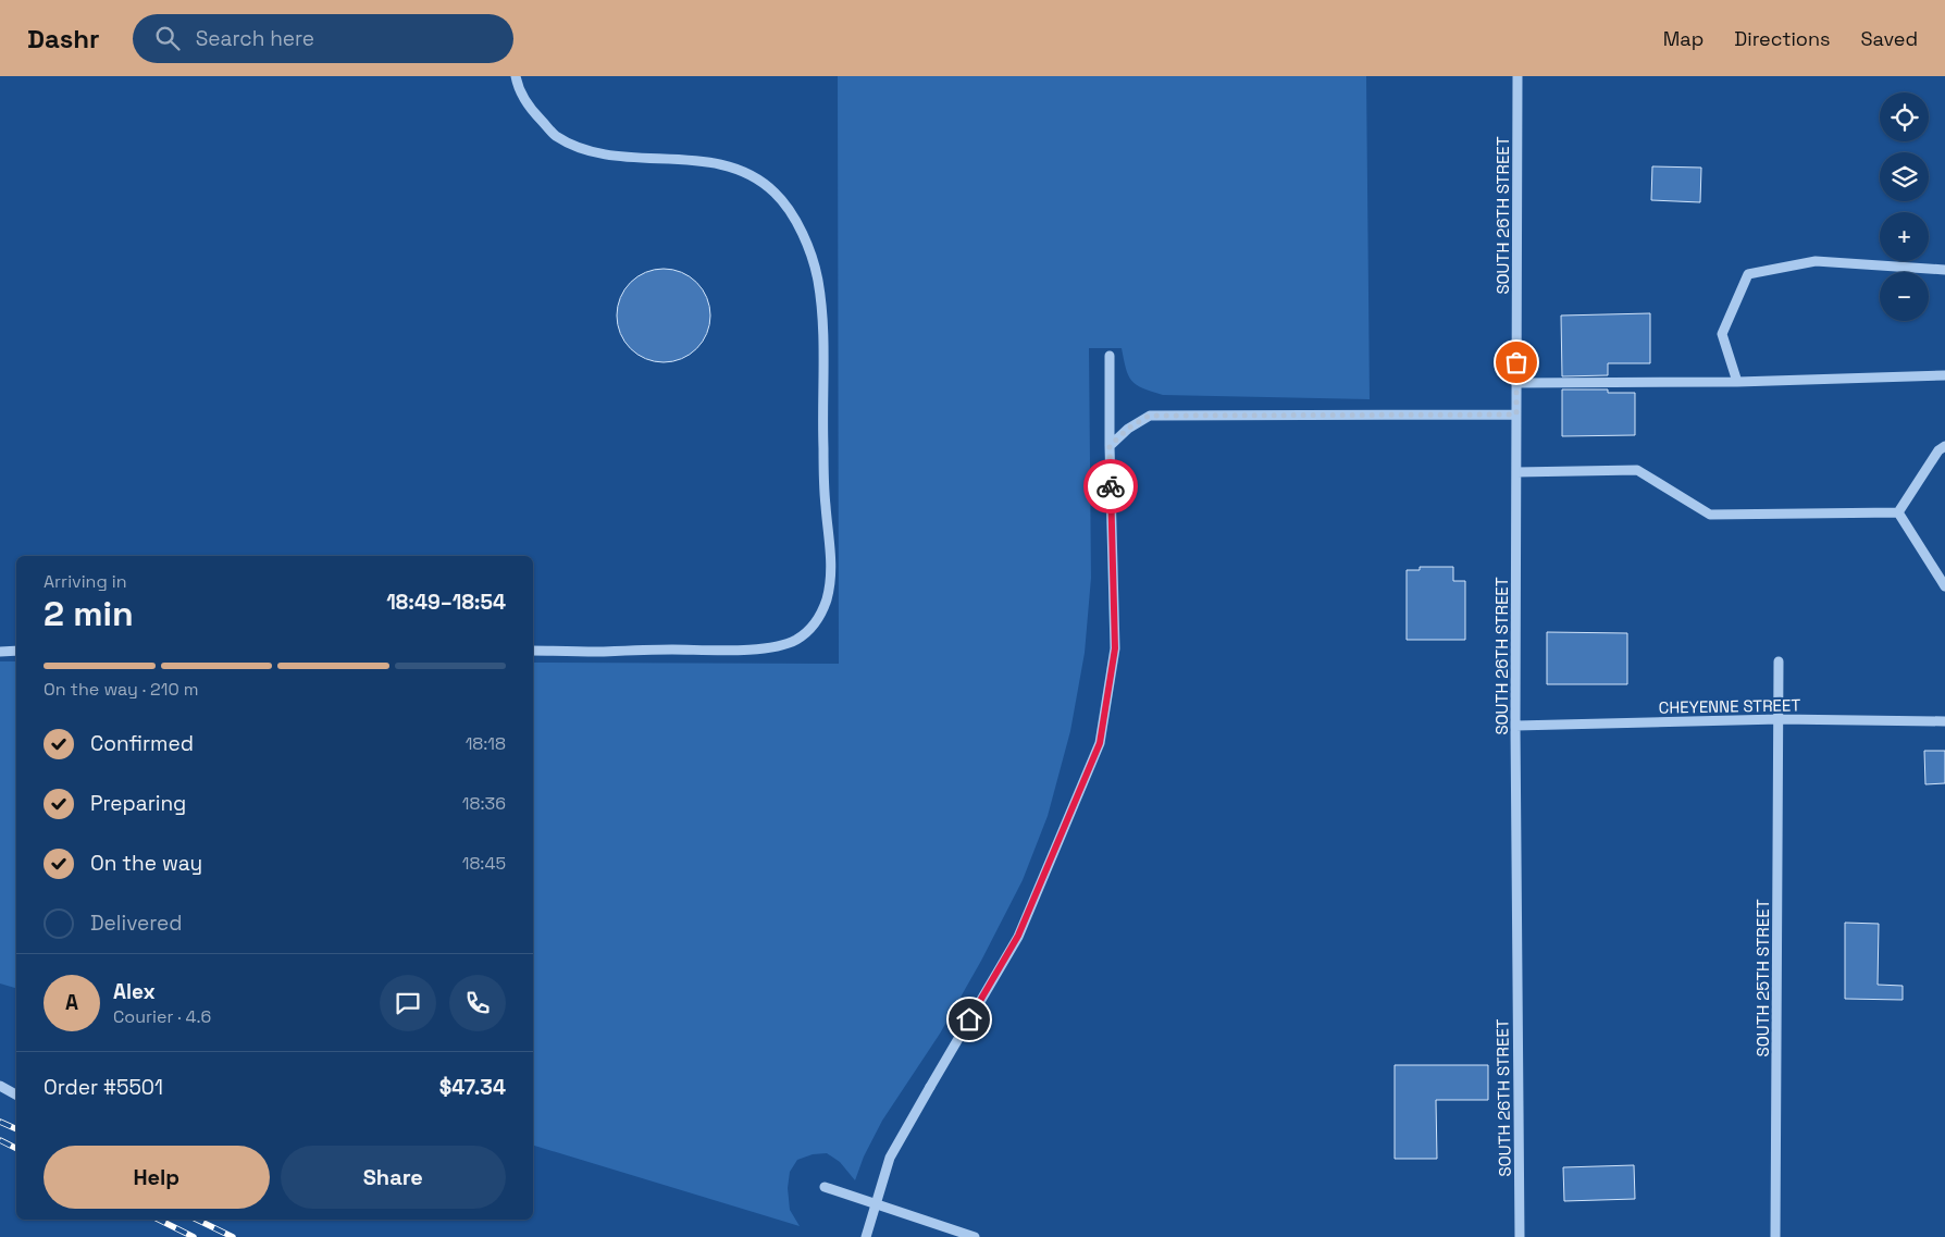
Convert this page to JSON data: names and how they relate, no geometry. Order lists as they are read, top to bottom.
{
  "streets": {
    "street": ["SOUTH 26TH STREET", "CHEYENNE STREET", "SOUTH 25TH STREET"]
  },
  "crossings": [
    ["SOUTH 26TH STREET", "CHEYENNE STREET"],
    ["CHEYENNE STREET", "SOUTH 25TH STREET"]
  ],
  "page": {
    "header": "Dashr",
    "search": "Search here",
    "nav": ["Map", "Directions", "Saved"],
    "map_buttons": ["+", "−"],
    "heading": ["2 min", "Arriving in", "18:49–18:54"],
    "panel": [
      "Alex",
      "Courier · 4.6",
      "Order #5501",
      "$47.34"
    ],
    "bar": "On the way · 210 m",
    "list": [
      ["Confirmed", "18:18"],
      ["Preparing", "18:36"],
      ["On the way", "18:45"],
      "Delivered"
    ],
    "round": "A",
    "buttons": ["Help", "Share"]
  }
}
